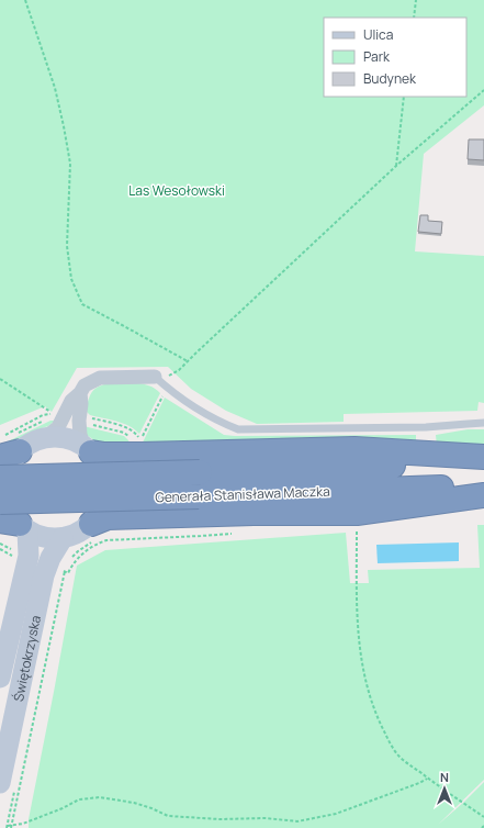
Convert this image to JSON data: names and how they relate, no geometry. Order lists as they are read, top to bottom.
{
  "streets": {
    "highway": ["Generała Stanisława Maczka"],
    "main road": ["Świętokrzyska"]
  },
  "parks": ["Las Wesołowski"],
  "legend": ["Ulica", "Park", "Budynek"],
  "north": "top"
}
